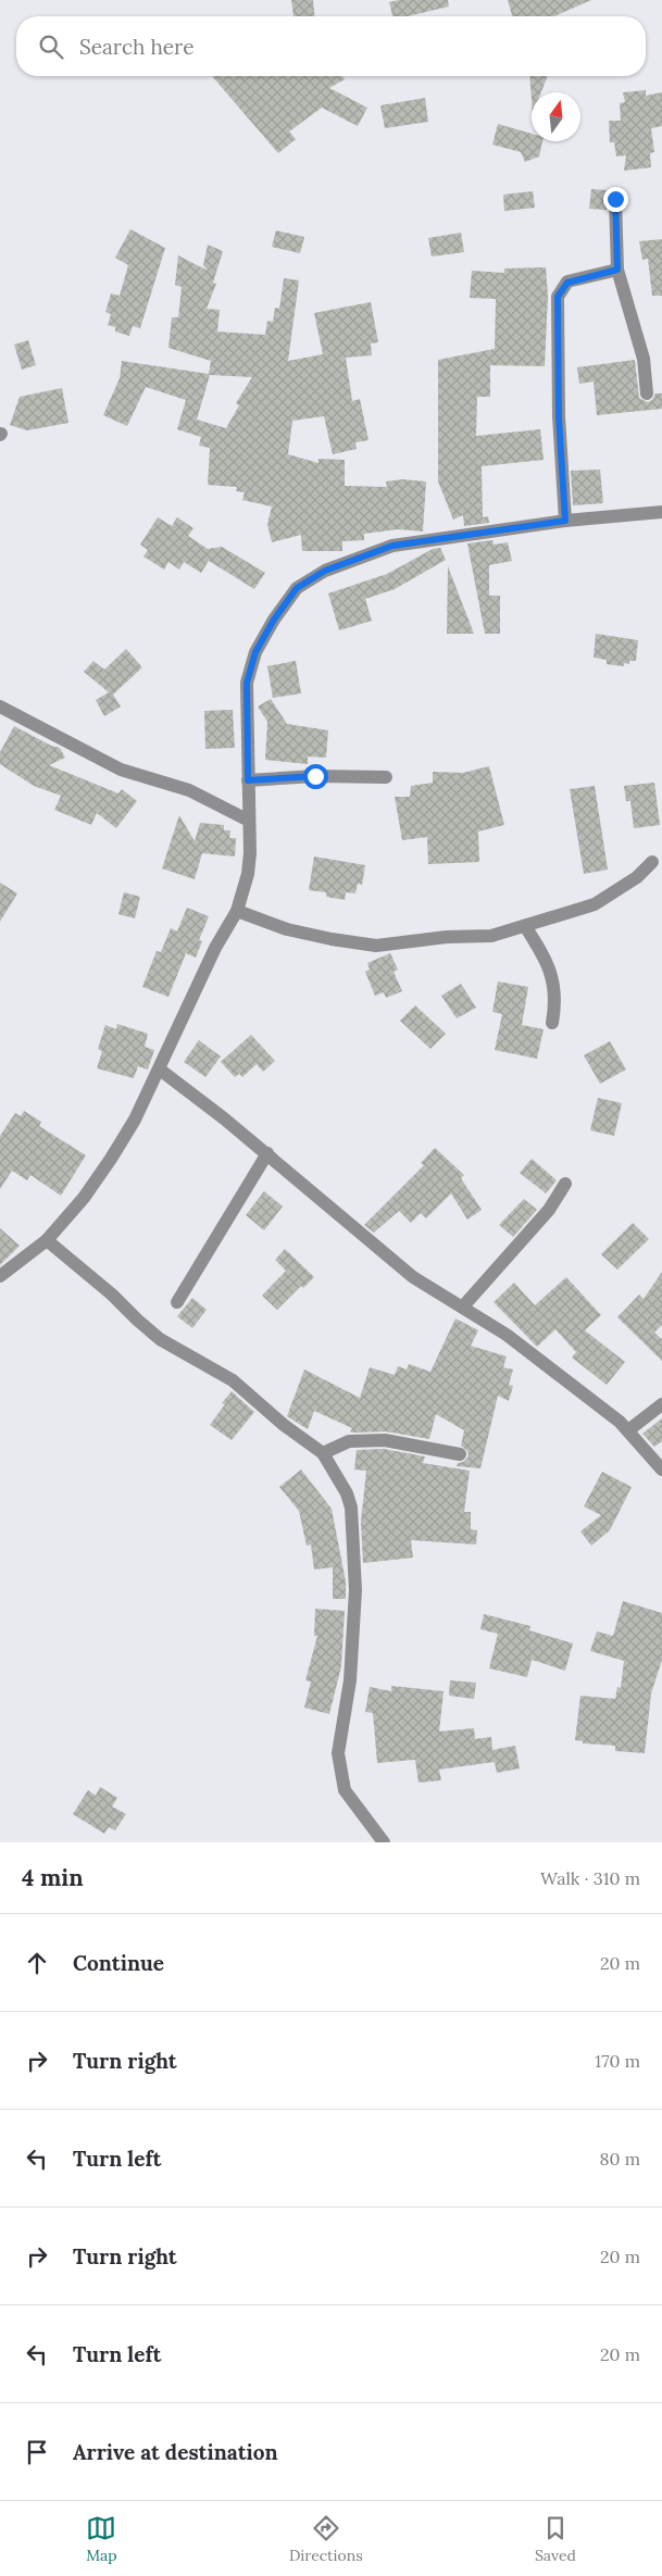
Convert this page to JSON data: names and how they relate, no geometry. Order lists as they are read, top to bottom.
{
  "north": "top",
  "page": {
    "search": "Search here",
    "heading": ["4 min", "Walk · 310 m"],
    "list": [
      ["Continue", "20 m"],
      ["Turn right", "170 m"],
      ["Turn left", "80 m"],
      ["Turn right", "20 m"],
      ["Turn left", "20 m"],
      "Arrive at destination"
    ],
    "nav": ["Map", "Directions", "Saved"]
  }
}
